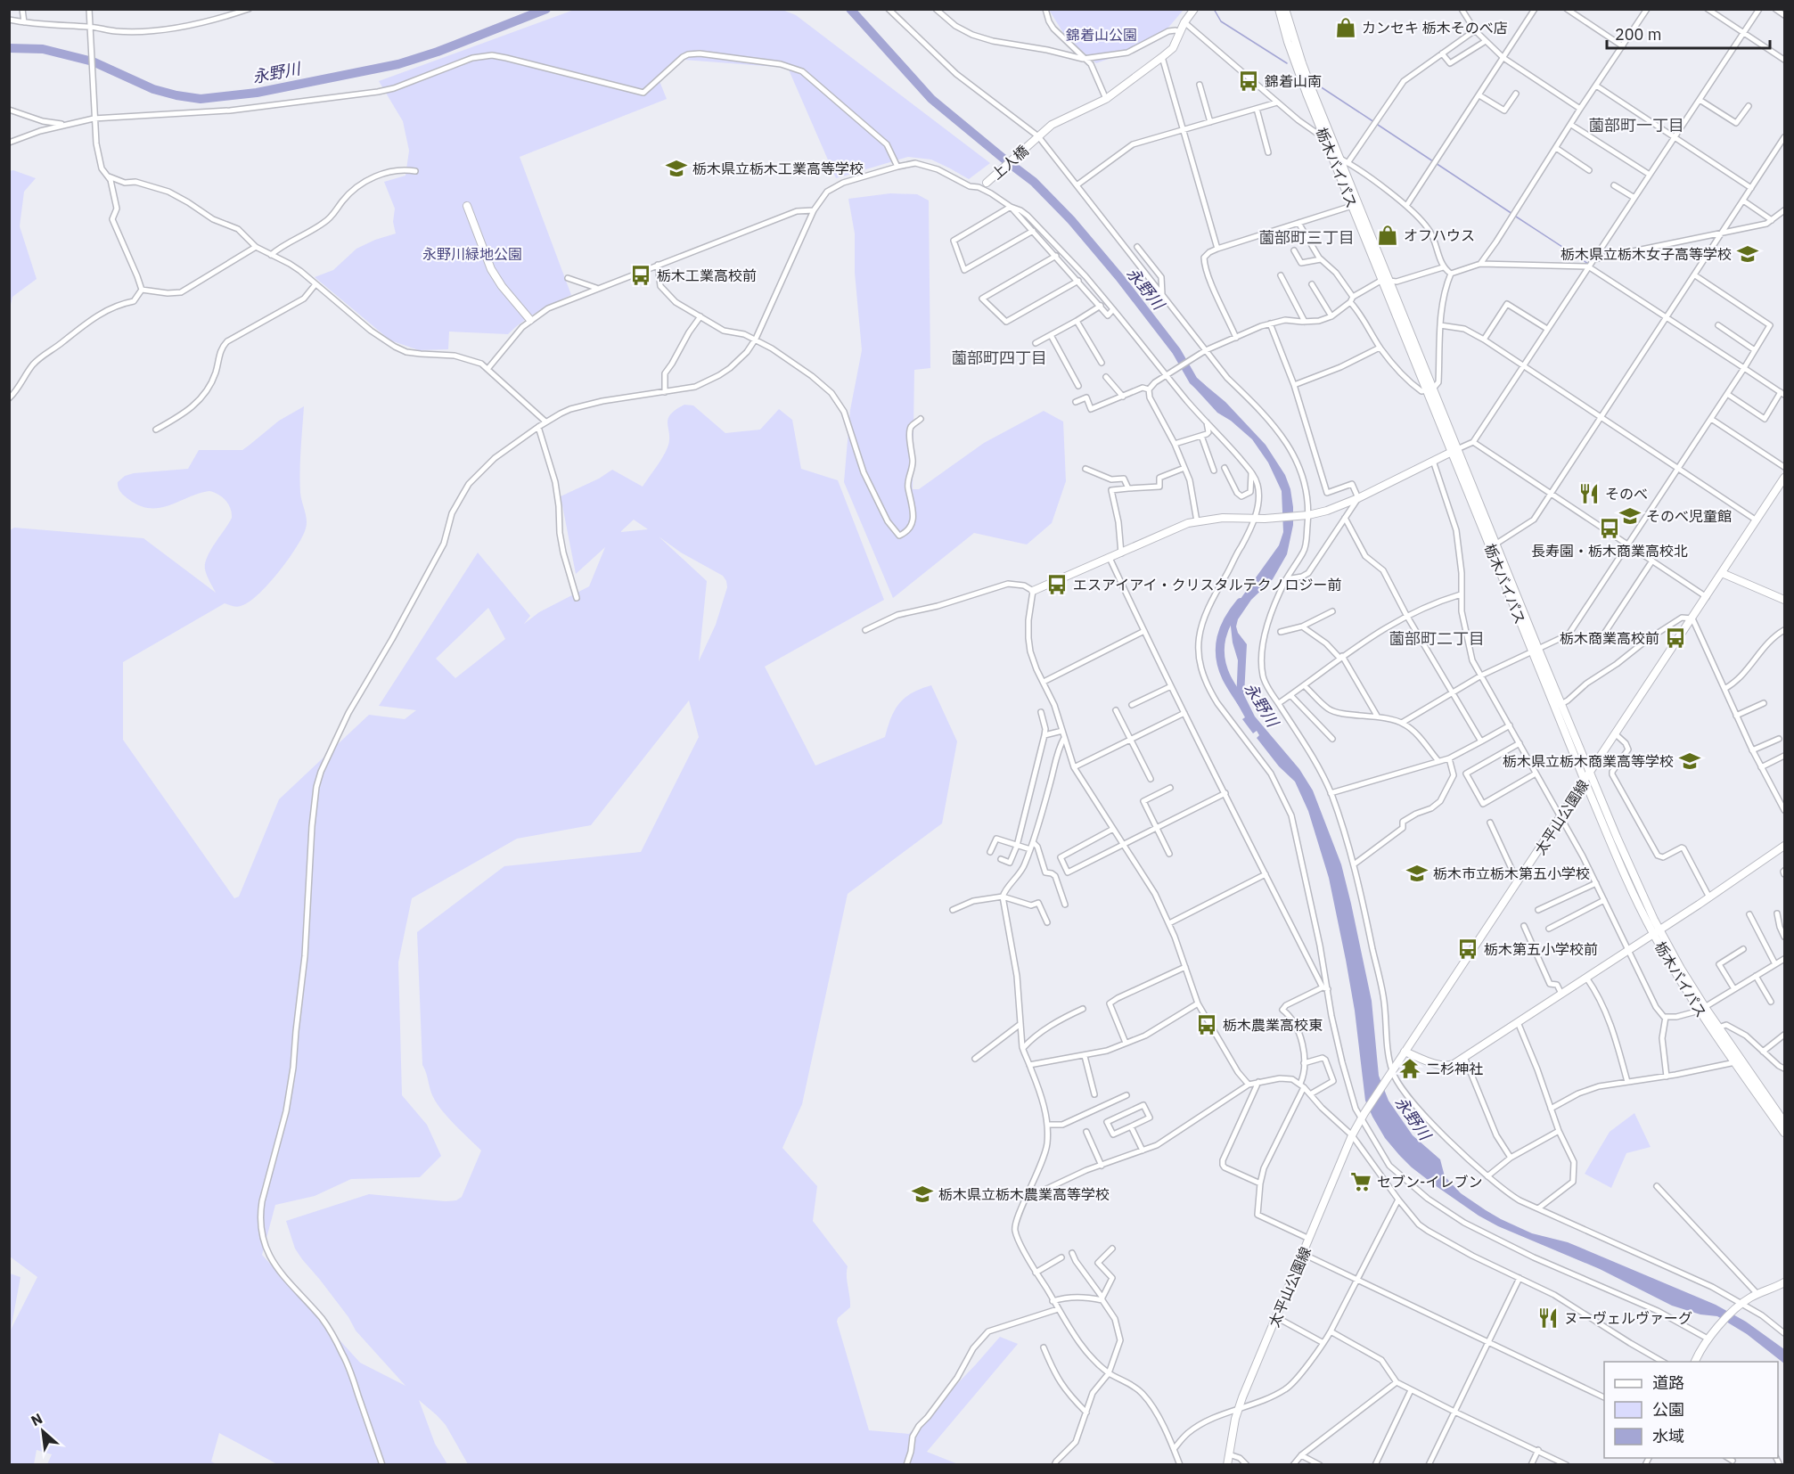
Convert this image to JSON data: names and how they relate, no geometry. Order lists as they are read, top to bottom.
{
  "streets": {
    "main road": ["上人橋", "栃木バイパス", "太平山公園線"]
  },
  "crossings": [
    ["栃木バイパス", "太平山公園線"]
  ],
  "districts": [
    "薗部町一丁目",
    "薗部町三丁目",
    "薗部町四丁目",
    "薗部町二丁目"
  ],
  "water": ["永野川"],
  "parks": ["錦着山公園", "永野川緑地公園"],
  "places": {
    "shop": ["カンセキ 栃木そのべ店", "オフハウス"],
    "bus stop": [
      "錦着山南",
      "栃木工業高校前",
      "長寿園・栃木商業高校北",
      "エスアイアイ・クリスタルテクノロジー前",
      "栃木商業高校前",
      "栃木第五小学校前",
      "栃木農業高校東"
    ],
    "school or university": [
      "栃木県立栃木工業高等学校",
      "栃木県立栃木女子高等学校",
      "そのべ児童館",
      "栃木県立栃木商業高等学校",
      "栃木市立栃木第五小学校",
      "栃木県立栃木農業高等学校"
    ],
    "restaurant": ["そのべ", "ヌーヴェルヴァーグ"],
    "temple": ["二杉神社"],
    "supermarket": ["セブン-イレブン"]
  },
  "legend": ["道路", "公園", "水域"],
  "scale_bar": "200 m",
  "north": "top left"
}
